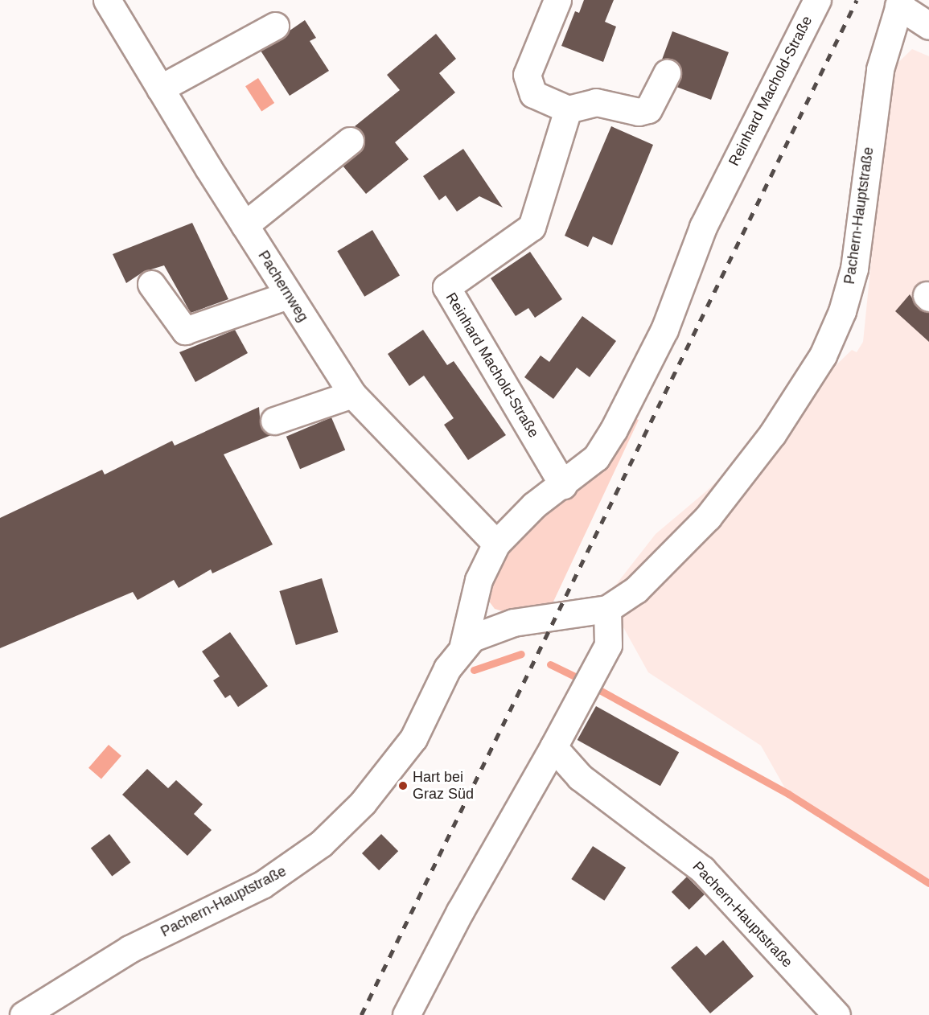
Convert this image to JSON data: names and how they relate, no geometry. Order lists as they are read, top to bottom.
{
  "streets": {
    "street": ["Reinhard Machold-Straße", "Pachern-Hauptstraße", "Pachernweg"]
  },
  "crossings": [
    ["Reinhard Machold-Straße", "Pachern-Hauptstraße"],
    ["Reinhard Machold-Straße", "Pachernweg"]
  ],
  "places": ["Hart bei Graz Süd"]
}
